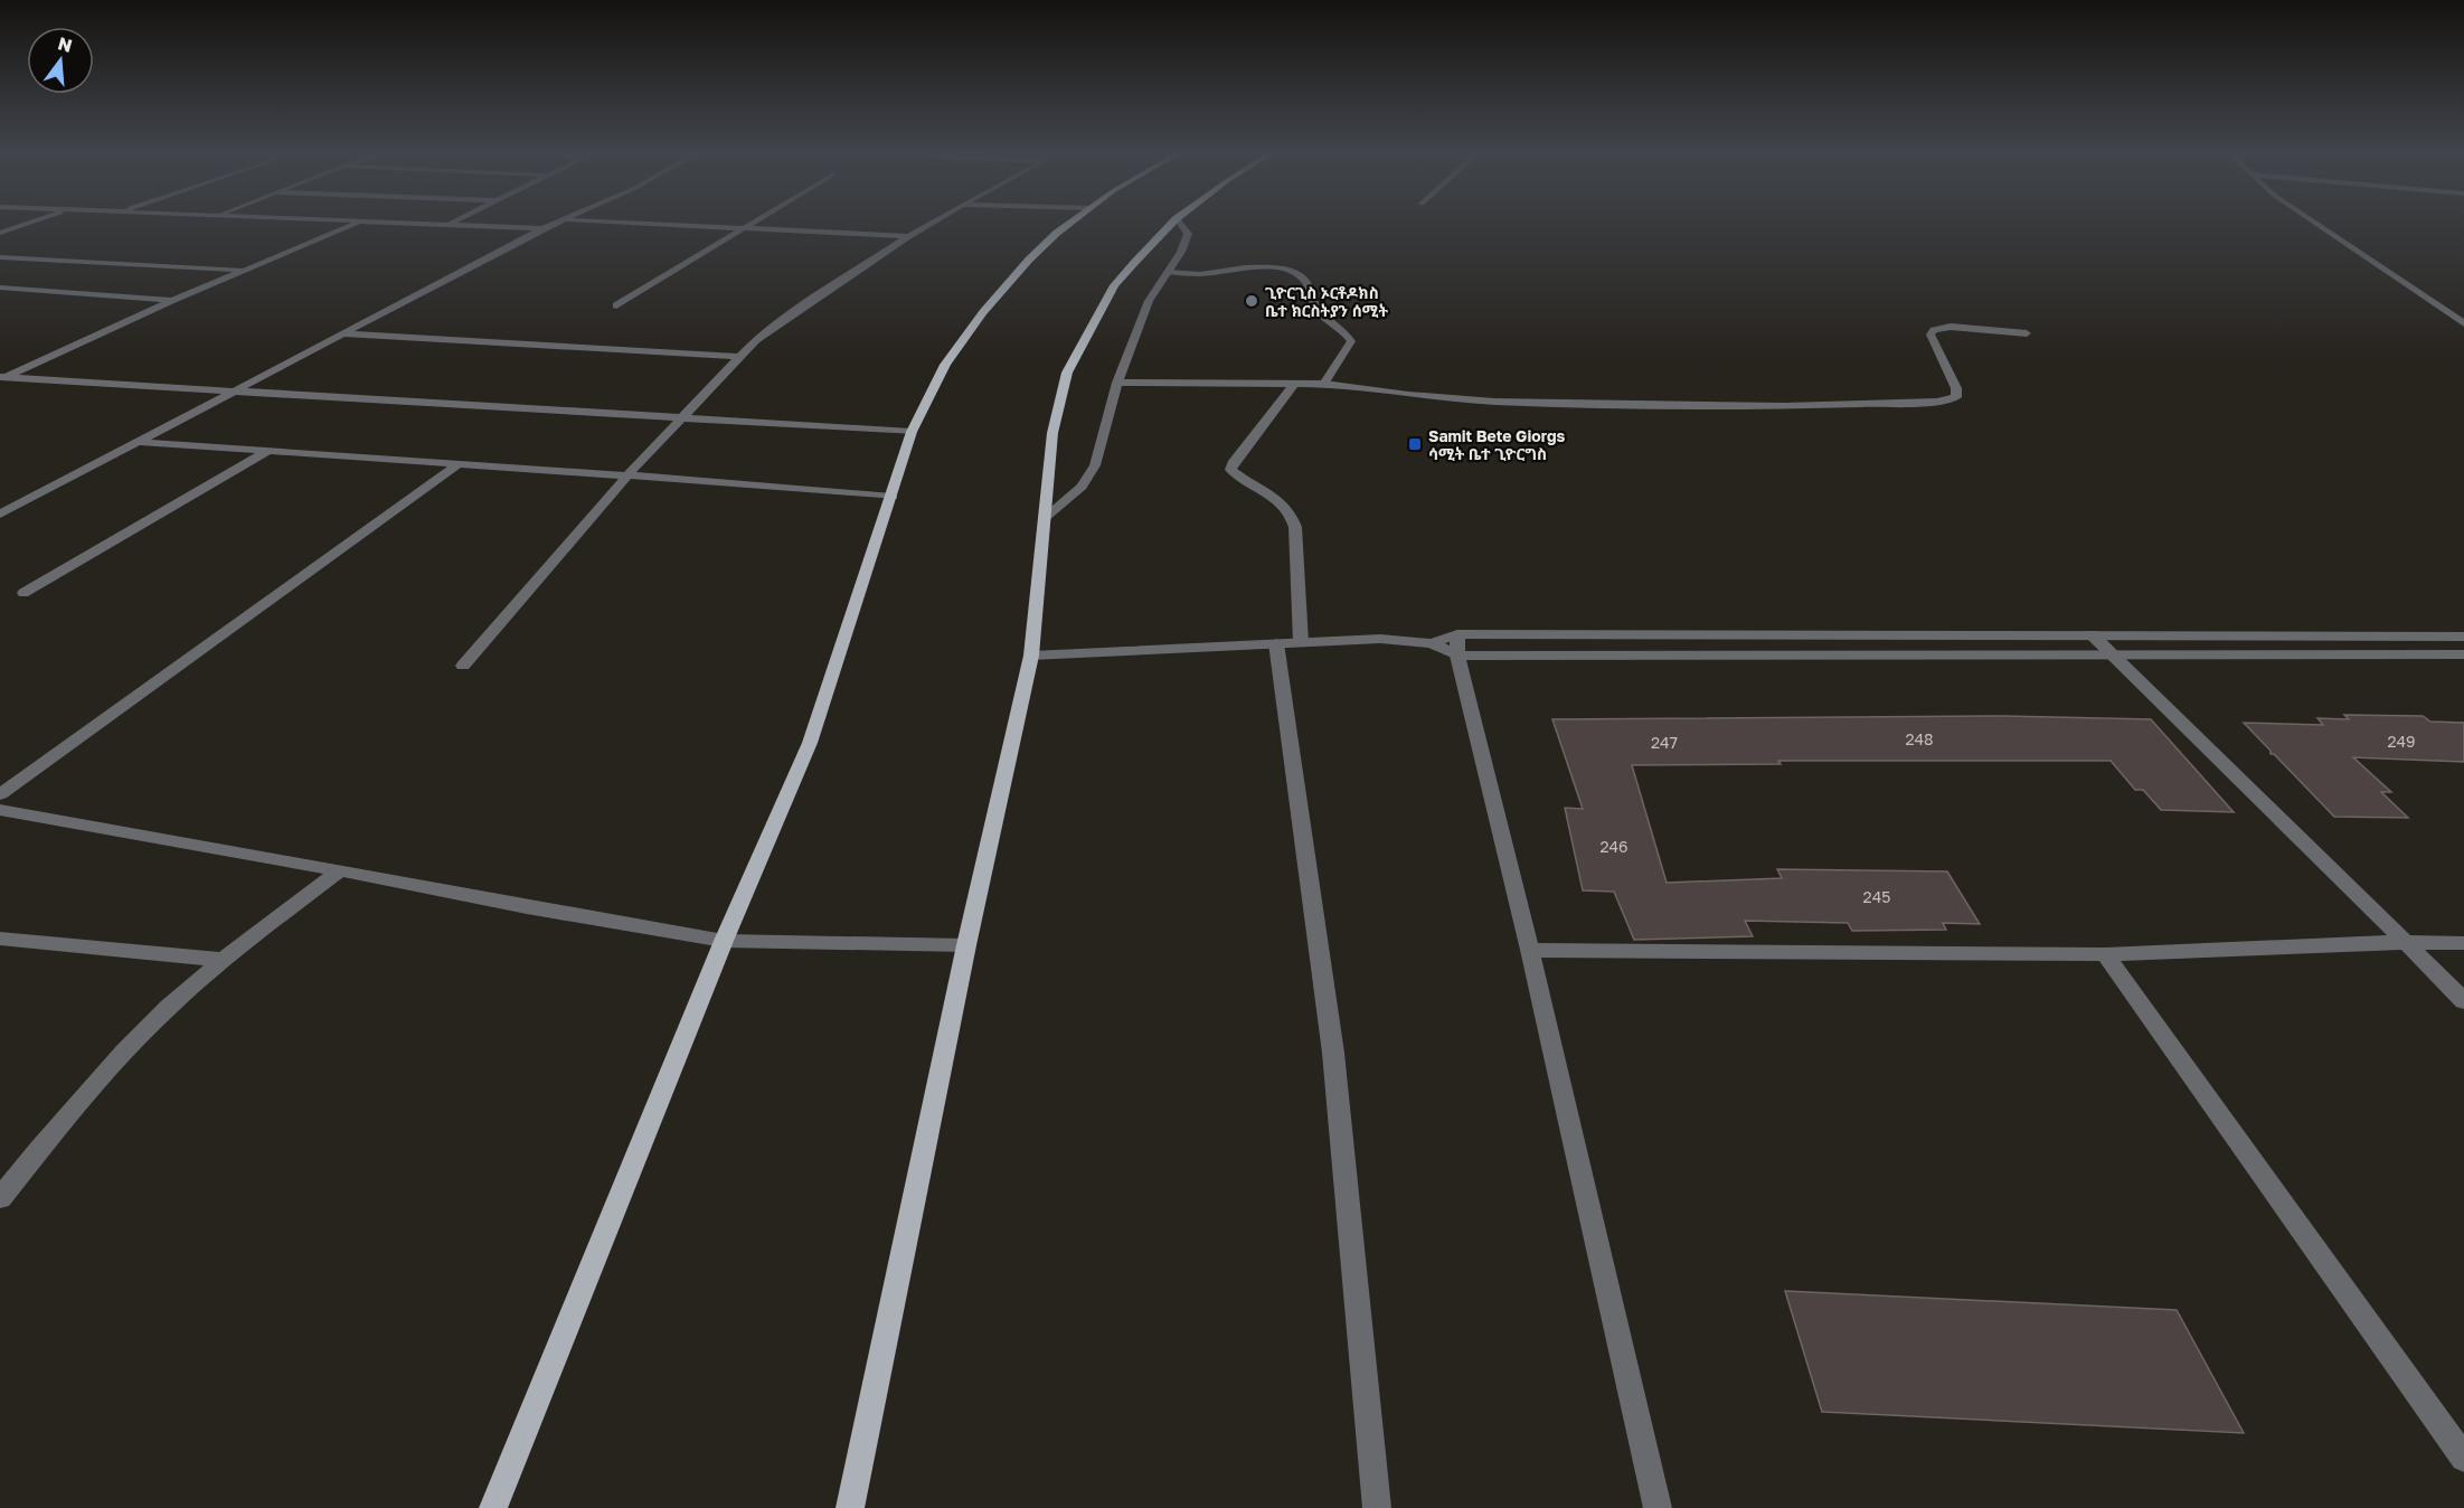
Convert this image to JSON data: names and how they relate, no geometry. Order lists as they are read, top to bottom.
{
  "places": {
    "other": ["ጊዮርጊስ ኦርቶዶክስ ቤተ ክርስትያን ሰሚት"],
    "transit": ["Samit Bete Giorgs ሳሚት ቤተ ጊዮርግስ"]
  },
  "house_numbers": [
    "248",
    "249",
    "247",
    "246",
    "245"
  ],
  "north": "top"
}
